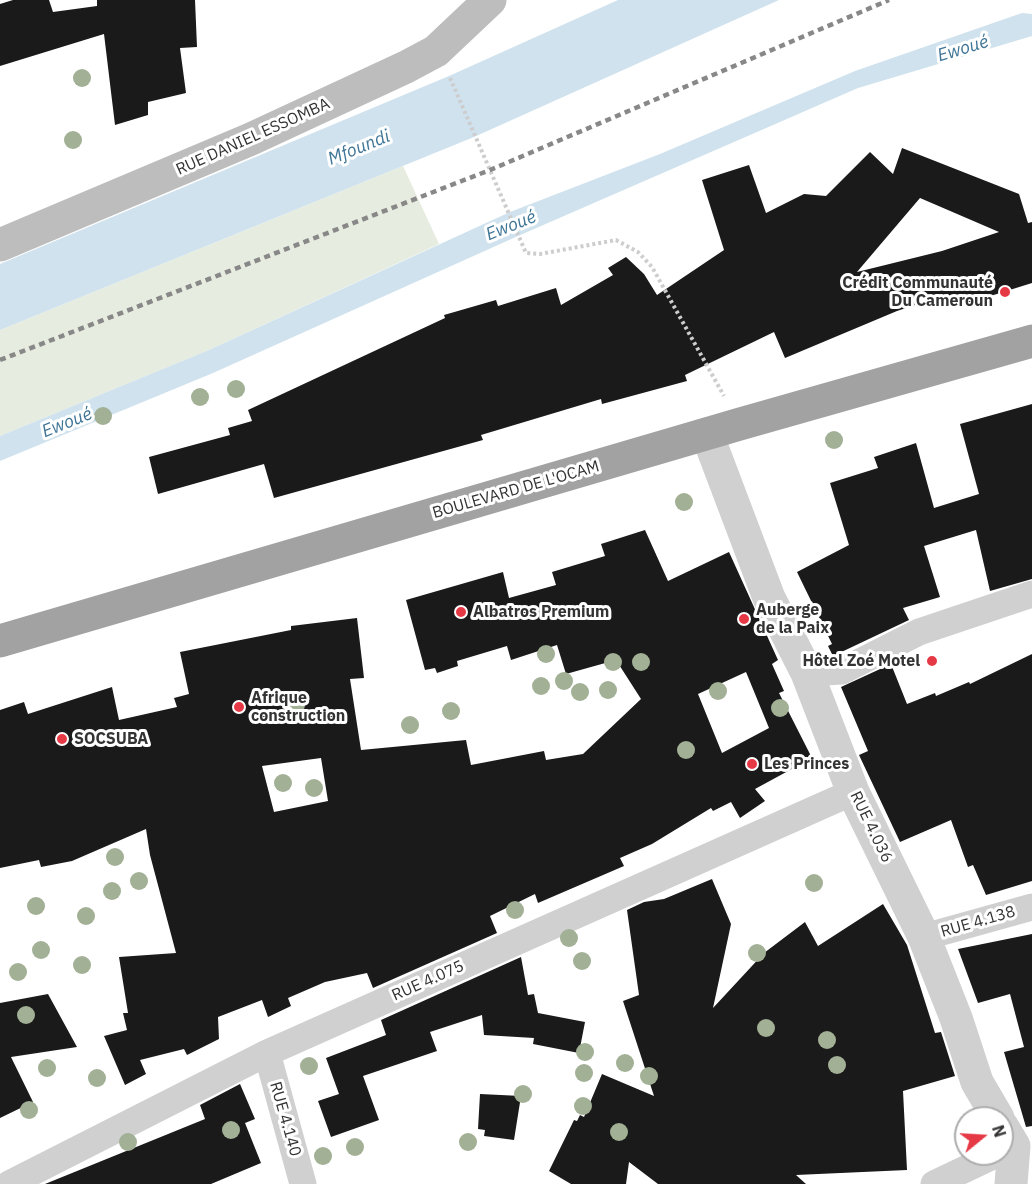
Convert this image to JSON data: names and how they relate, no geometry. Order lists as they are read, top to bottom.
{
  "streets": {
    "highway": ["BOULEVARD DE L'OCAM"],
    "main road": ["RUE DANIEL ESSOMBA"],
    "street": [
      "RUE 4.036",
      "RUE 4.138",
      "RUE 4.075",
      "RUE 4.140"
    ]
  },
  "crossings": [
    ["BOULEVARD DE L'OCAM", "RUE 4.036"],
    ["RUE 4.036", "RUE 4.138"],
    ["RUE 4.036", "RUE 4.075"],
    ["RUE 4.075", "RUE 4.140"]
  ],
  "water": ["Ewoué", "Mfoundi"],
  "places": [
    "Crédit Communauté Du Cameroun",
    "Albatros Premium",
    "Auberge de la Paix",
    "Hôtel Zoé Motel",
    "Afrique construction",
    "SOCSUBA",
    "Les Princes"
  ],
  "north": "right"
}
